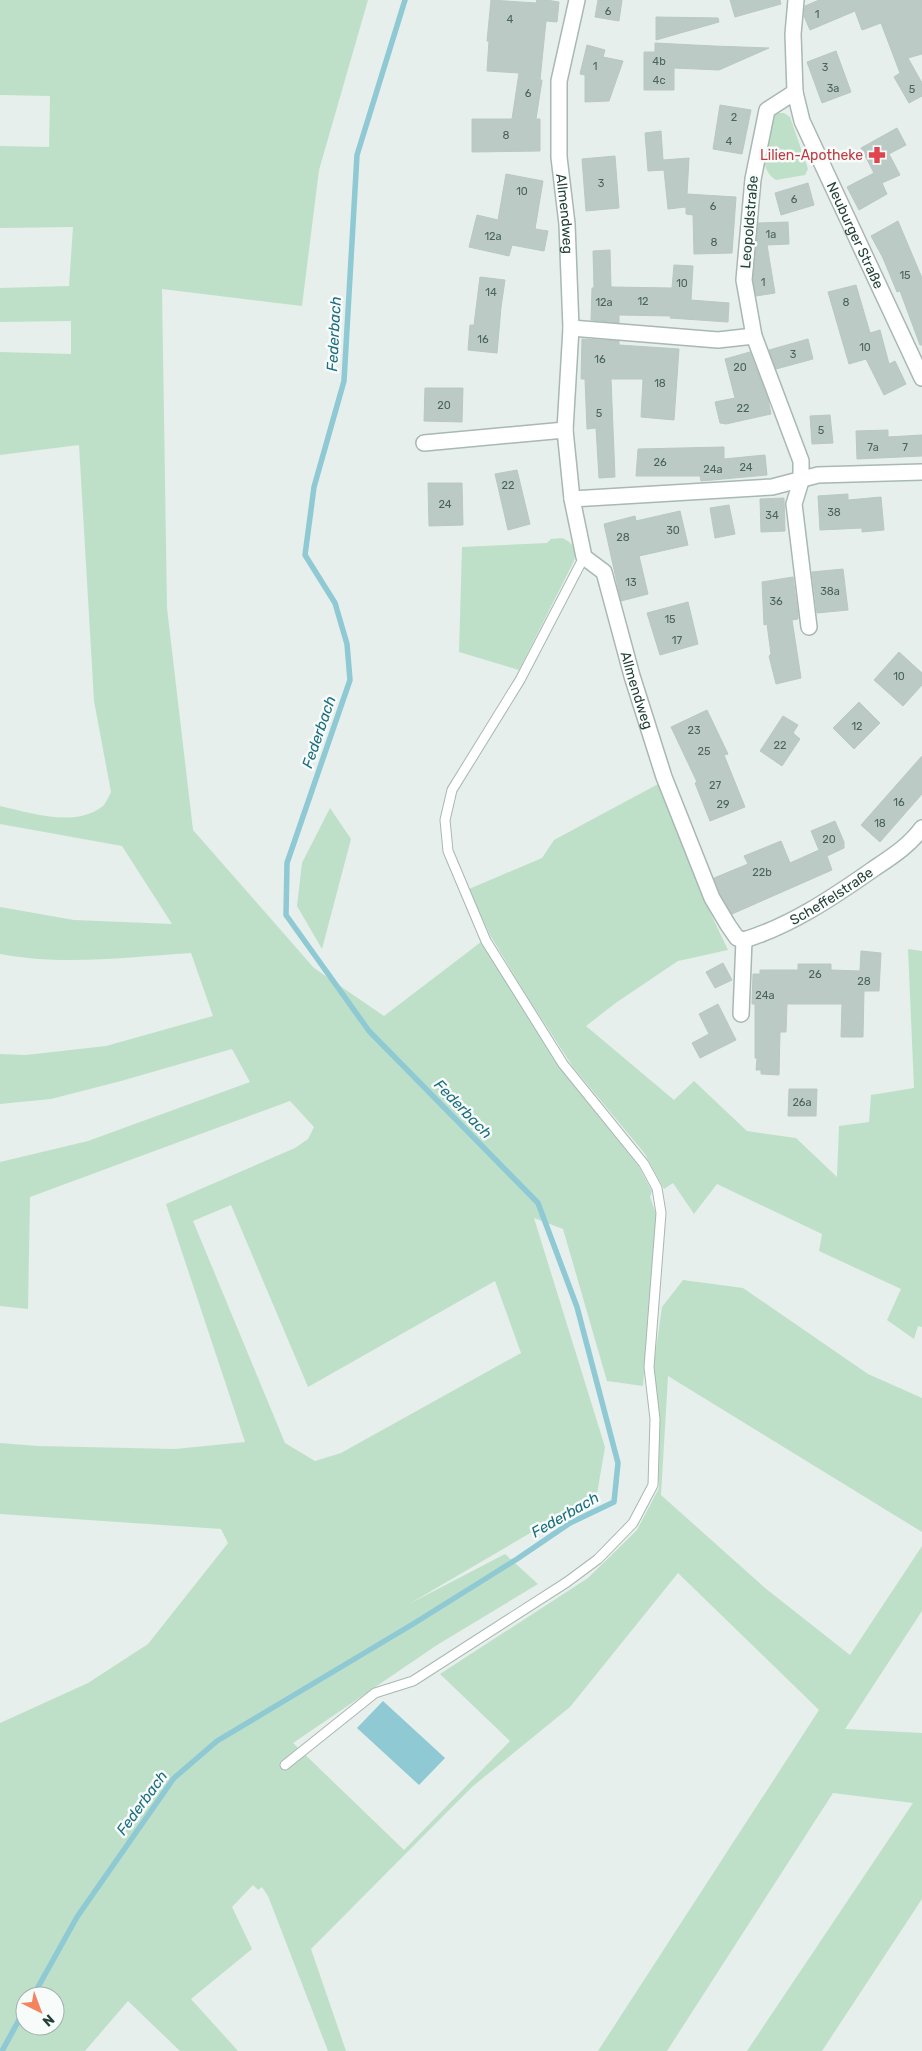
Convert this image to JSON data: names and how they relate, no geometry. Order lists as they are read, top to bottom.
{
  "streets": {
    "street": [
      "Allmendweg",
      "Leopoldstraße",
      "Neuburger Straße",
      "Scheffelstraße"
    ]
  },
  "crossings": [
    ["Allmendweg", "Scheffelstraße"],
    ["Leopoldstraße", "Neuburger Straße"]
  ],
  "water": ["Federbach"],
  "places": {
    "pharmacy": ["Lilien-Apotheke"]
  },
  "house_numbers": [
    "6",
    "1",
    "4",
    "4b",
    "1",
    "3",
    "4c",
    "3a",
    "5",
    "6",
    "2",
    "8",
    "4",
    "3",
    "10",
    "6",
    "6",
    "1a",
    "12a",
    "8",
    "15",
    "1",
    "10",
    "14",
    "12",
    "12a",
    "8",
    "16",
    "10",
    "3",
    "16",
    "20",
    "18",
    "20",
    "22",
    "5",
    "5",
    "7a",
    "7",
    "26",
    "24",
    "24a",
    "22",
    "24",
    "38",
    "34",
    "30",
    "28",
    "13",
    "38a",
    "36",
    "15",
    "17",
    "10",
    "12",
    "23",
    "22",
    "25",
    "27",
    "16",
    "29",
    "18",
    "20",
    "22b",
    "26",
    "28",
    "24a",
    "26a"
  ],
  "north": "bottom right"
}
